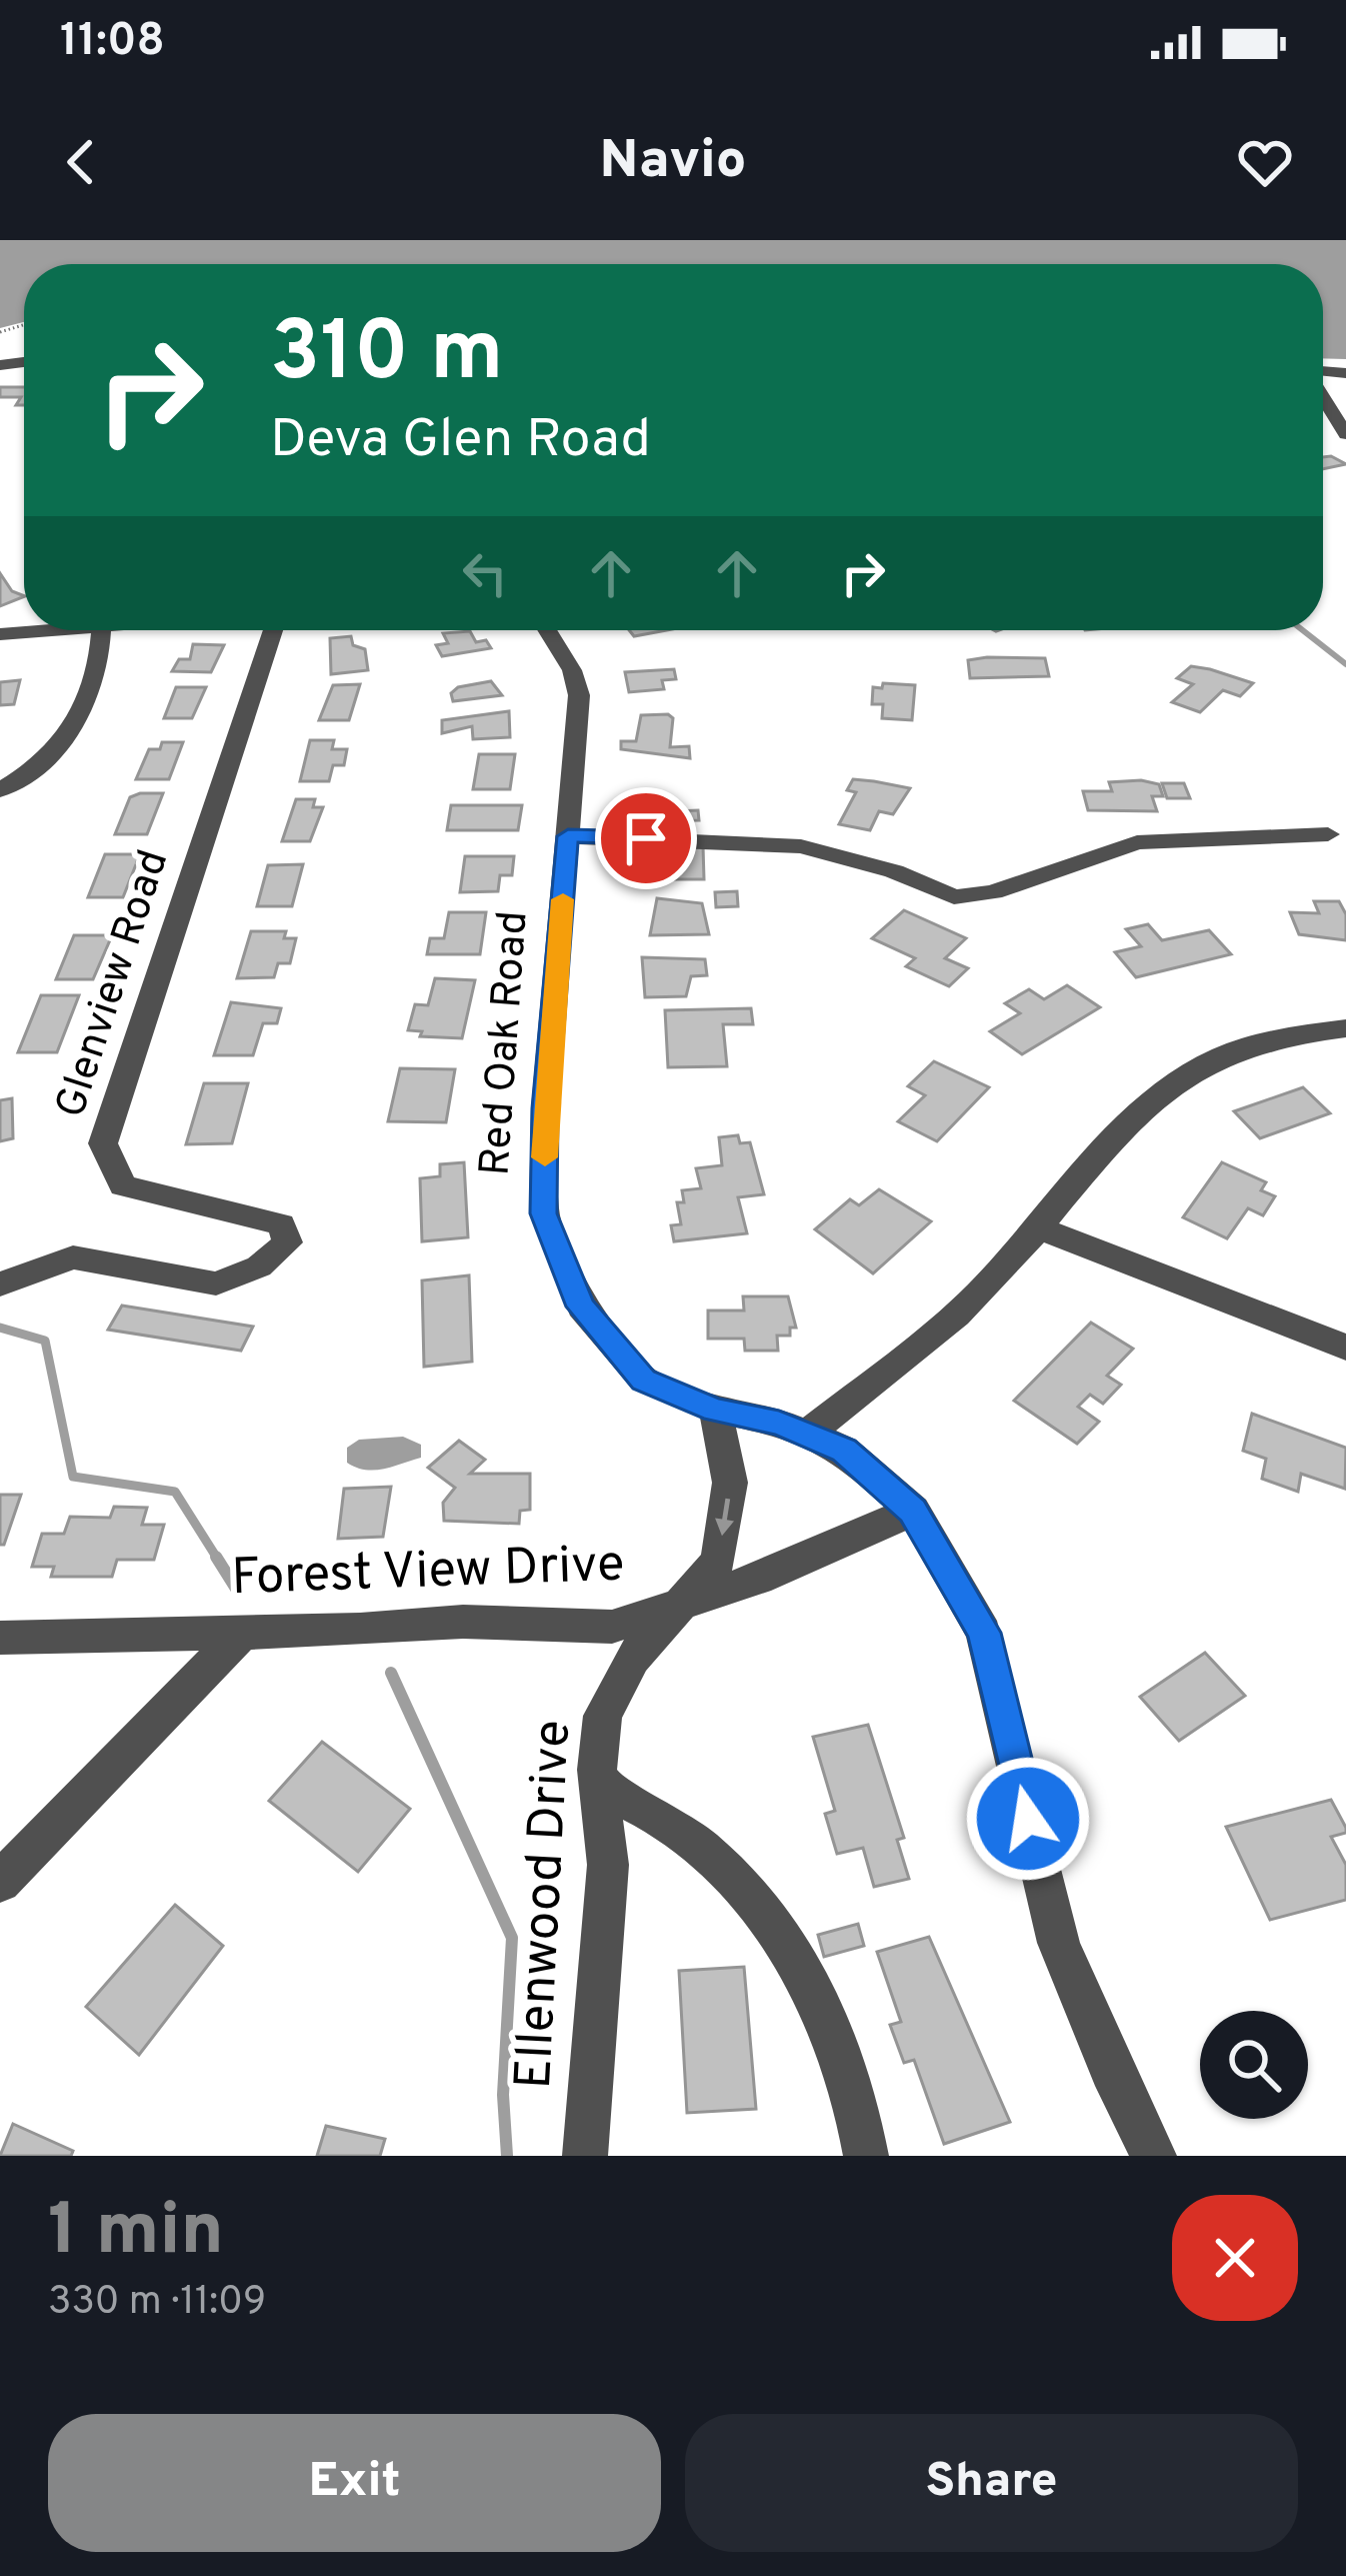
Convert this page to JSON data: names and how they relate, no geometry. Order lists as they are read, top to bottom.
{
  "streets": {
    "street": [
      "Glenview Road",
      "Red Oak Road",
      "Forest View Drive",
      "Ellenwood Drive"
    ]
  },
  "crossings": [
    ["Red Oak Road", "Forest View Drive"],
    ["Forest View Drive", "Ellenwood Drive"]
  ],
  "page": {
    "status": "11:08",
    "header": "Navio",
    "turn": ["310 m", "Deva Glen Road"],
    "heading": ["1 min", "330 m · 11:09"],
    "buttons": ["Exit", "Share"]
  }
}
